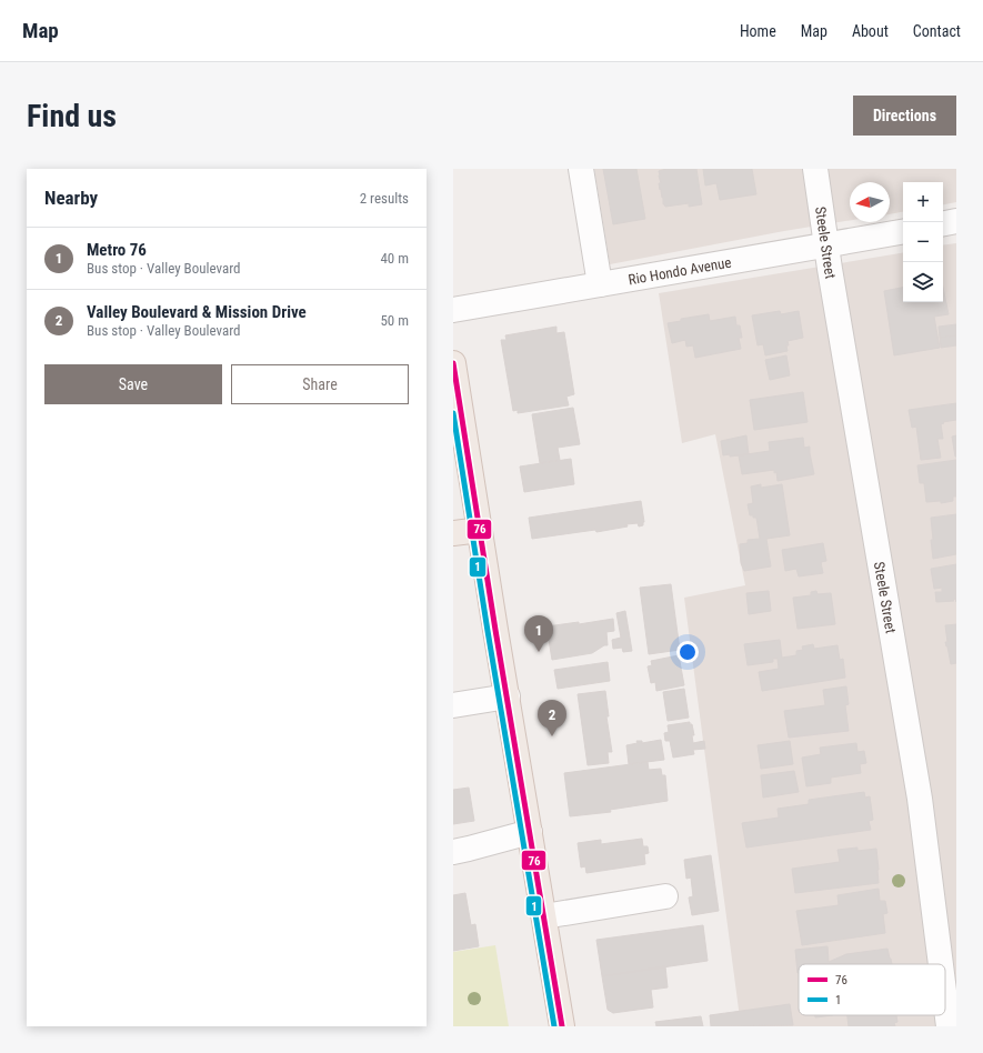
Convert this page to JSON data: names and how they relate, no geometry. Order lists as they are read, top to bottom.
{
  "streets": {
    "street": ["Steele Street", "Rio Hondo Avenue"]
  },
  "crossings": [
    ["Steele Street", "Rio Hondo Avenue"]
  ],
  "lines": ["transit line 76", "transit line 1"],
  "legend": ["76", "1"],
  "north": "left",
  "page": {
    "header": "Map",
    "nav": [
      "Home",
      "Map",
      "About",
      "Contact"
    ],
    "buttons": [
      "Directions",
      ["Save", "Share"]
    ],
    "title": "Find us",
    "heading": ["Nearby", "2 results"],
    "map_buttons": ["+", "−"],
    "list": [
      {
        "mark": "1",
        "name": "Metro 76",
        "note": "Bus stop · Valley Boulevard",
        "value": "40 m"
      },
      {
        "mark": "2",
        "name": "Valley Boulevard & Mission Drive",
        "note": "Bus stop · Valley Boulevard",
        "value": "50 m"
      }
    ],
    "pins": ["1", "2"]
  }
}
